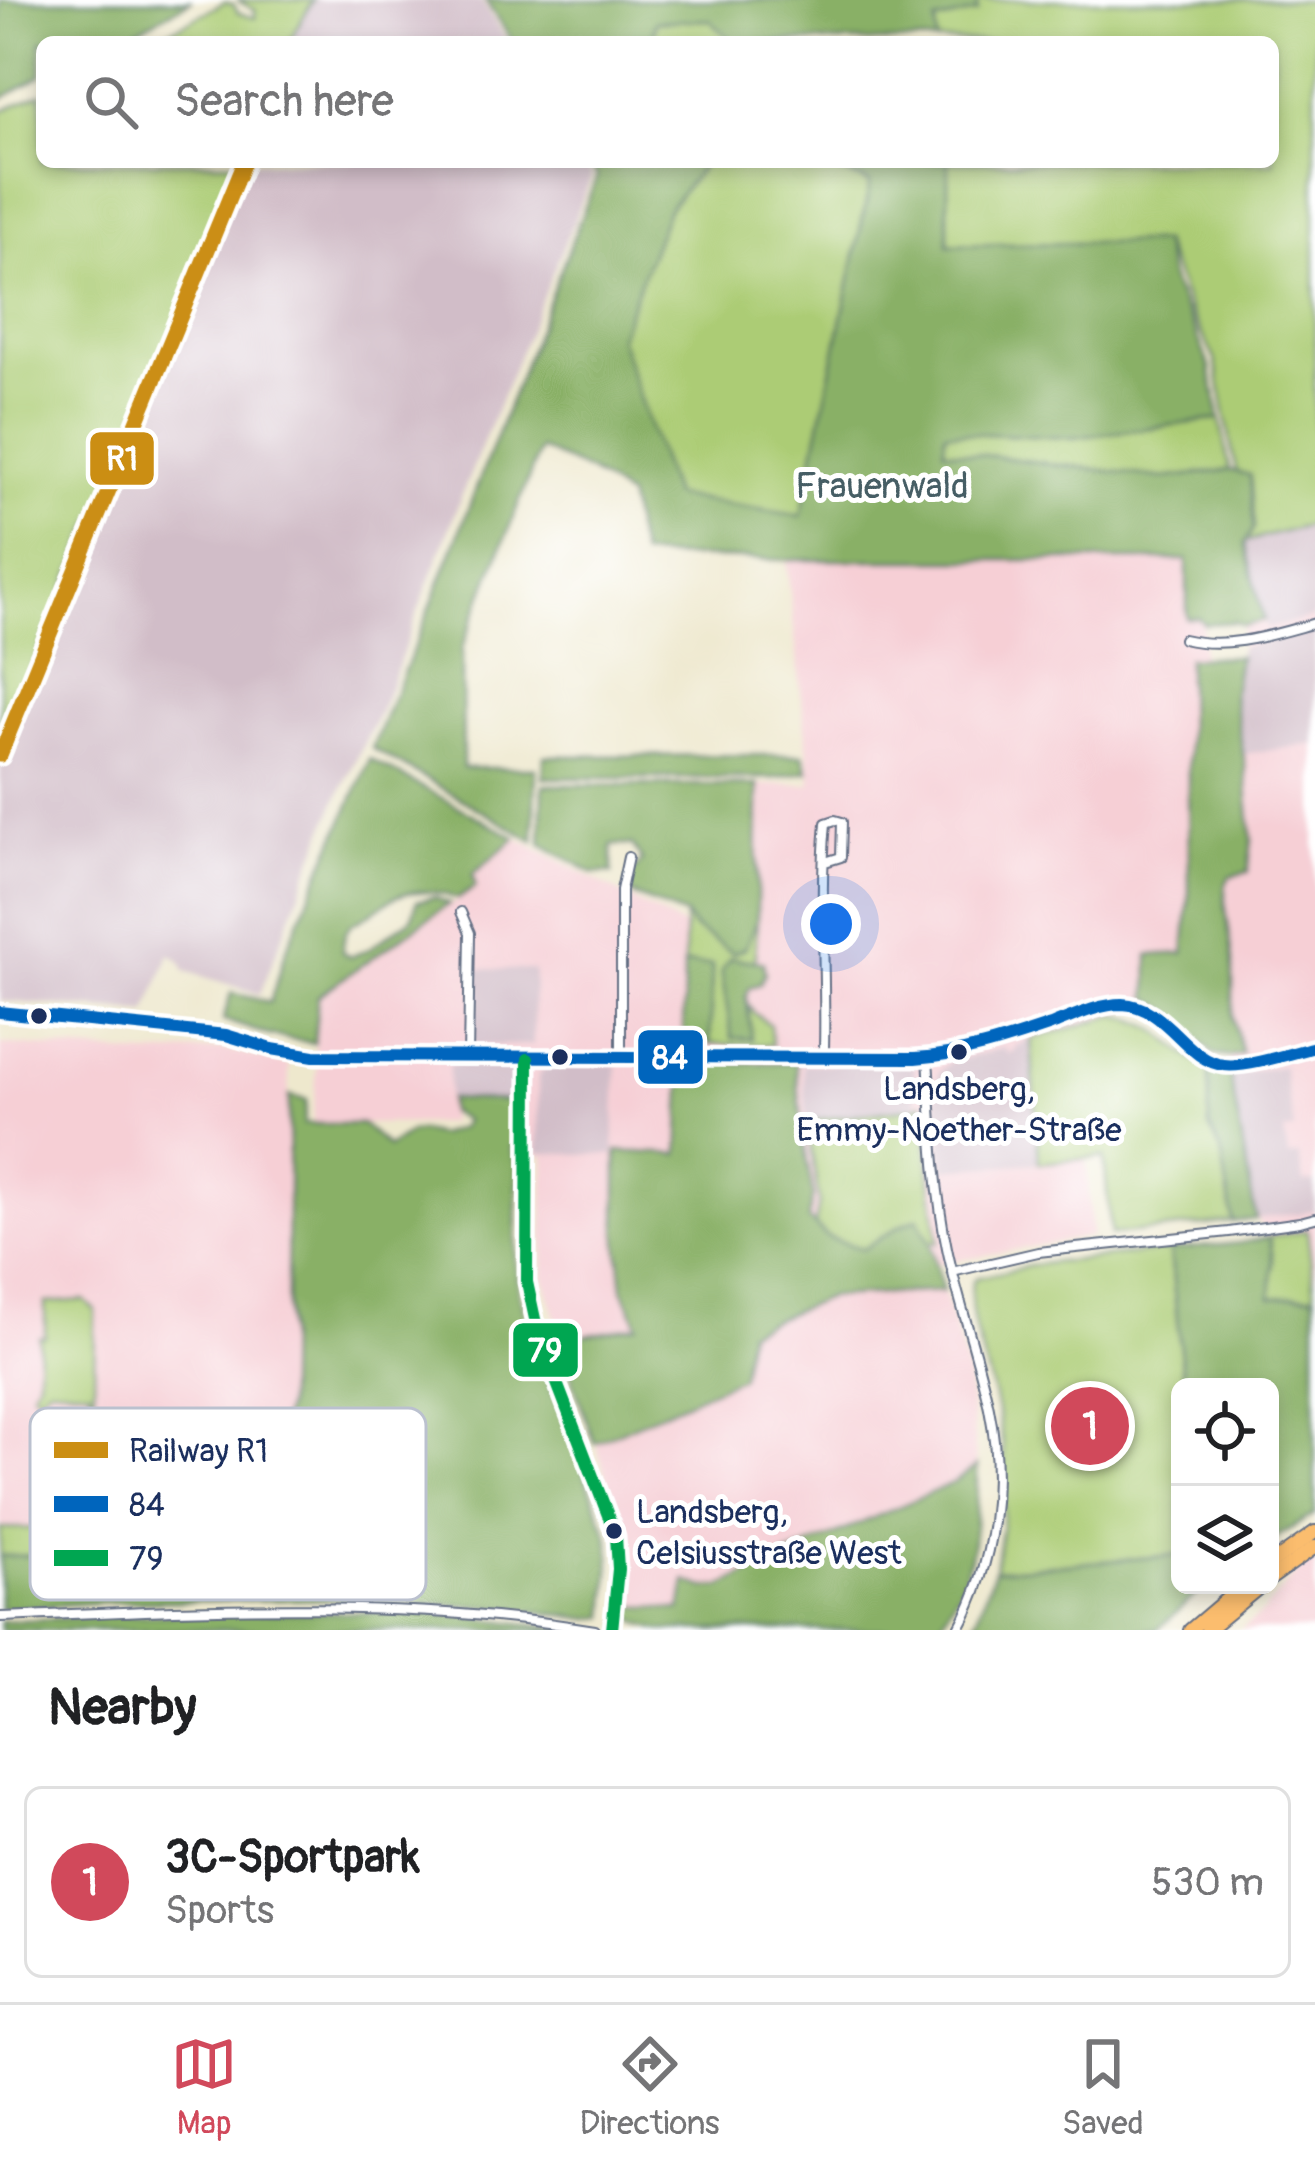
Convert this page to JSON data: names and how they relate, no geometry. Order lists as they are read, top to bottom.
{
  "parks": ["Frauenwald"],
  "places": ["Landsberg, Emmy-Noether-Straße", "Landsberg, Celsiusstraße West"],
  "lines": ["rail line R1", "transit line 84", "transit line 79"],
  "legend": ["Railway R1", "84", "79"],
  "page": {
    "search": "Search here",
    "pins": "1",
    "heading": "Nearby",
    "list": [
      {
        "mark": "1",
        "name": "3C-Sportpark",
        "note": "Sports",
        "value": "530 m"
      }
    ],
    "nav": ["Map", "Directions", "Saved"]
  }
}
